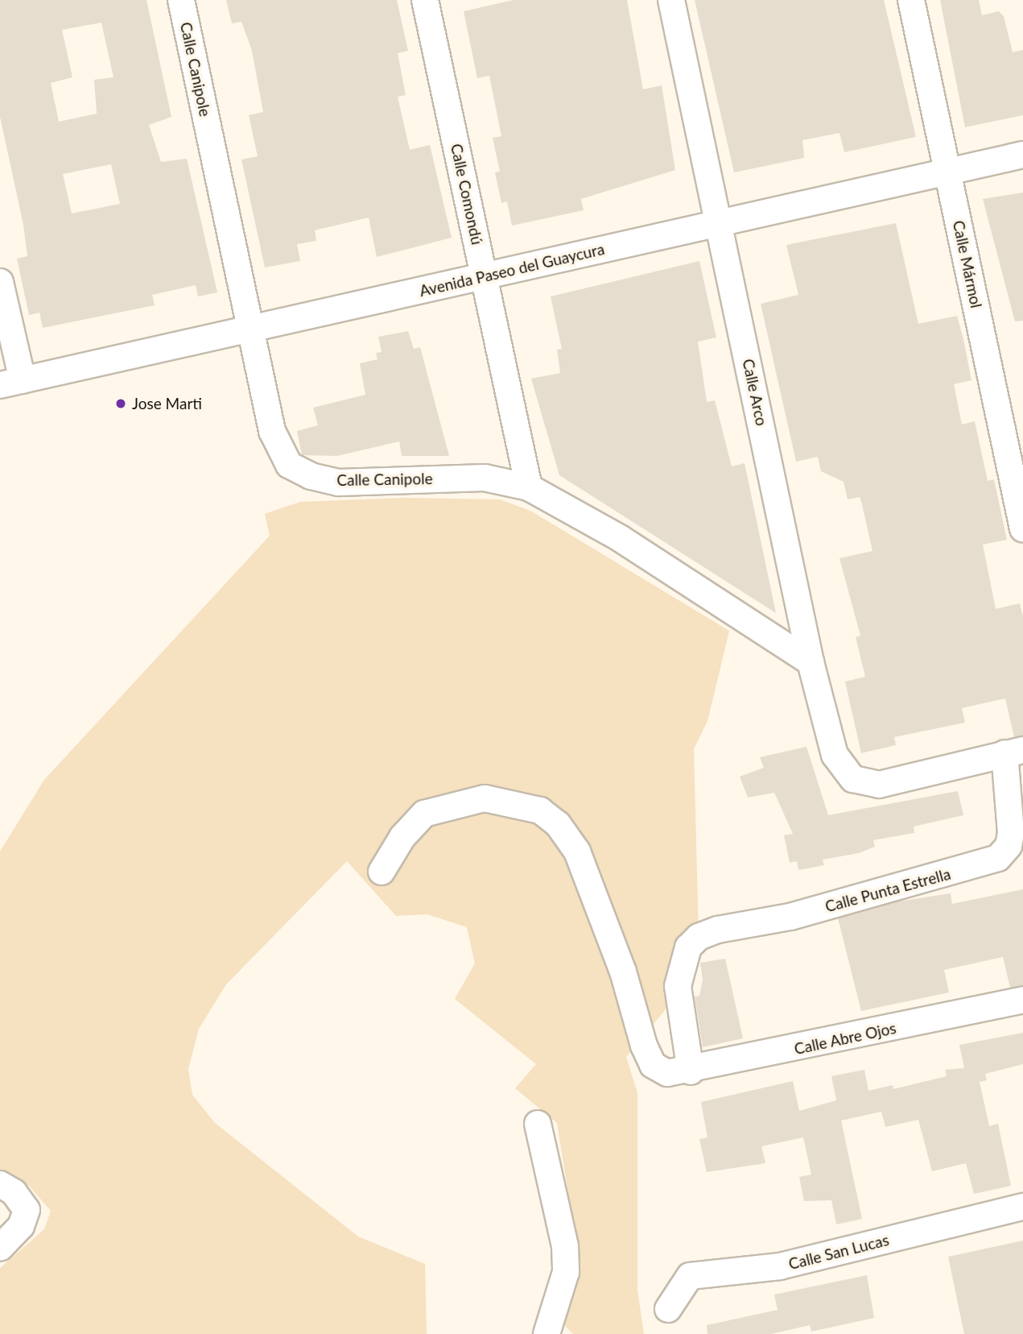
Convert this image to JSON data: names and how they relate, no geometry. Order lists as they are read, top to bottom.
{
  "streets": {
    "street": [
      "Calle Canipole",
      "Calle Comondú",
      "Calle Mármol",
      "Avenida Paseo del Guaycura",
      "Calle Arco",
      "Calle Punta Estrella",
      "Calle Abre Ojos",
      "Calle San Lucas"
    ]
  },
  "crossings": [
    ["Calle Canipole", "Calle Comondú"],
    ["Calle Canipole", "Avenida Paseo del Guaycura"],
    ["Calle Canipole", "Calle Arco"],
    ["Calle Comondú", "Avenida Paseo del Guaycura"],
    ["Calle Mármol", "Avenida Paseo del Guaycura"],
    ["Avenida Paseo del Guaycura", "Calle Arco"],
    ["Calle Arco", "Calle Punta Estrella"],
    ["Calle Punta Estrella", "Calle Abre Ojos"]
  ],
  "places": ["Jose Marti"]
}
